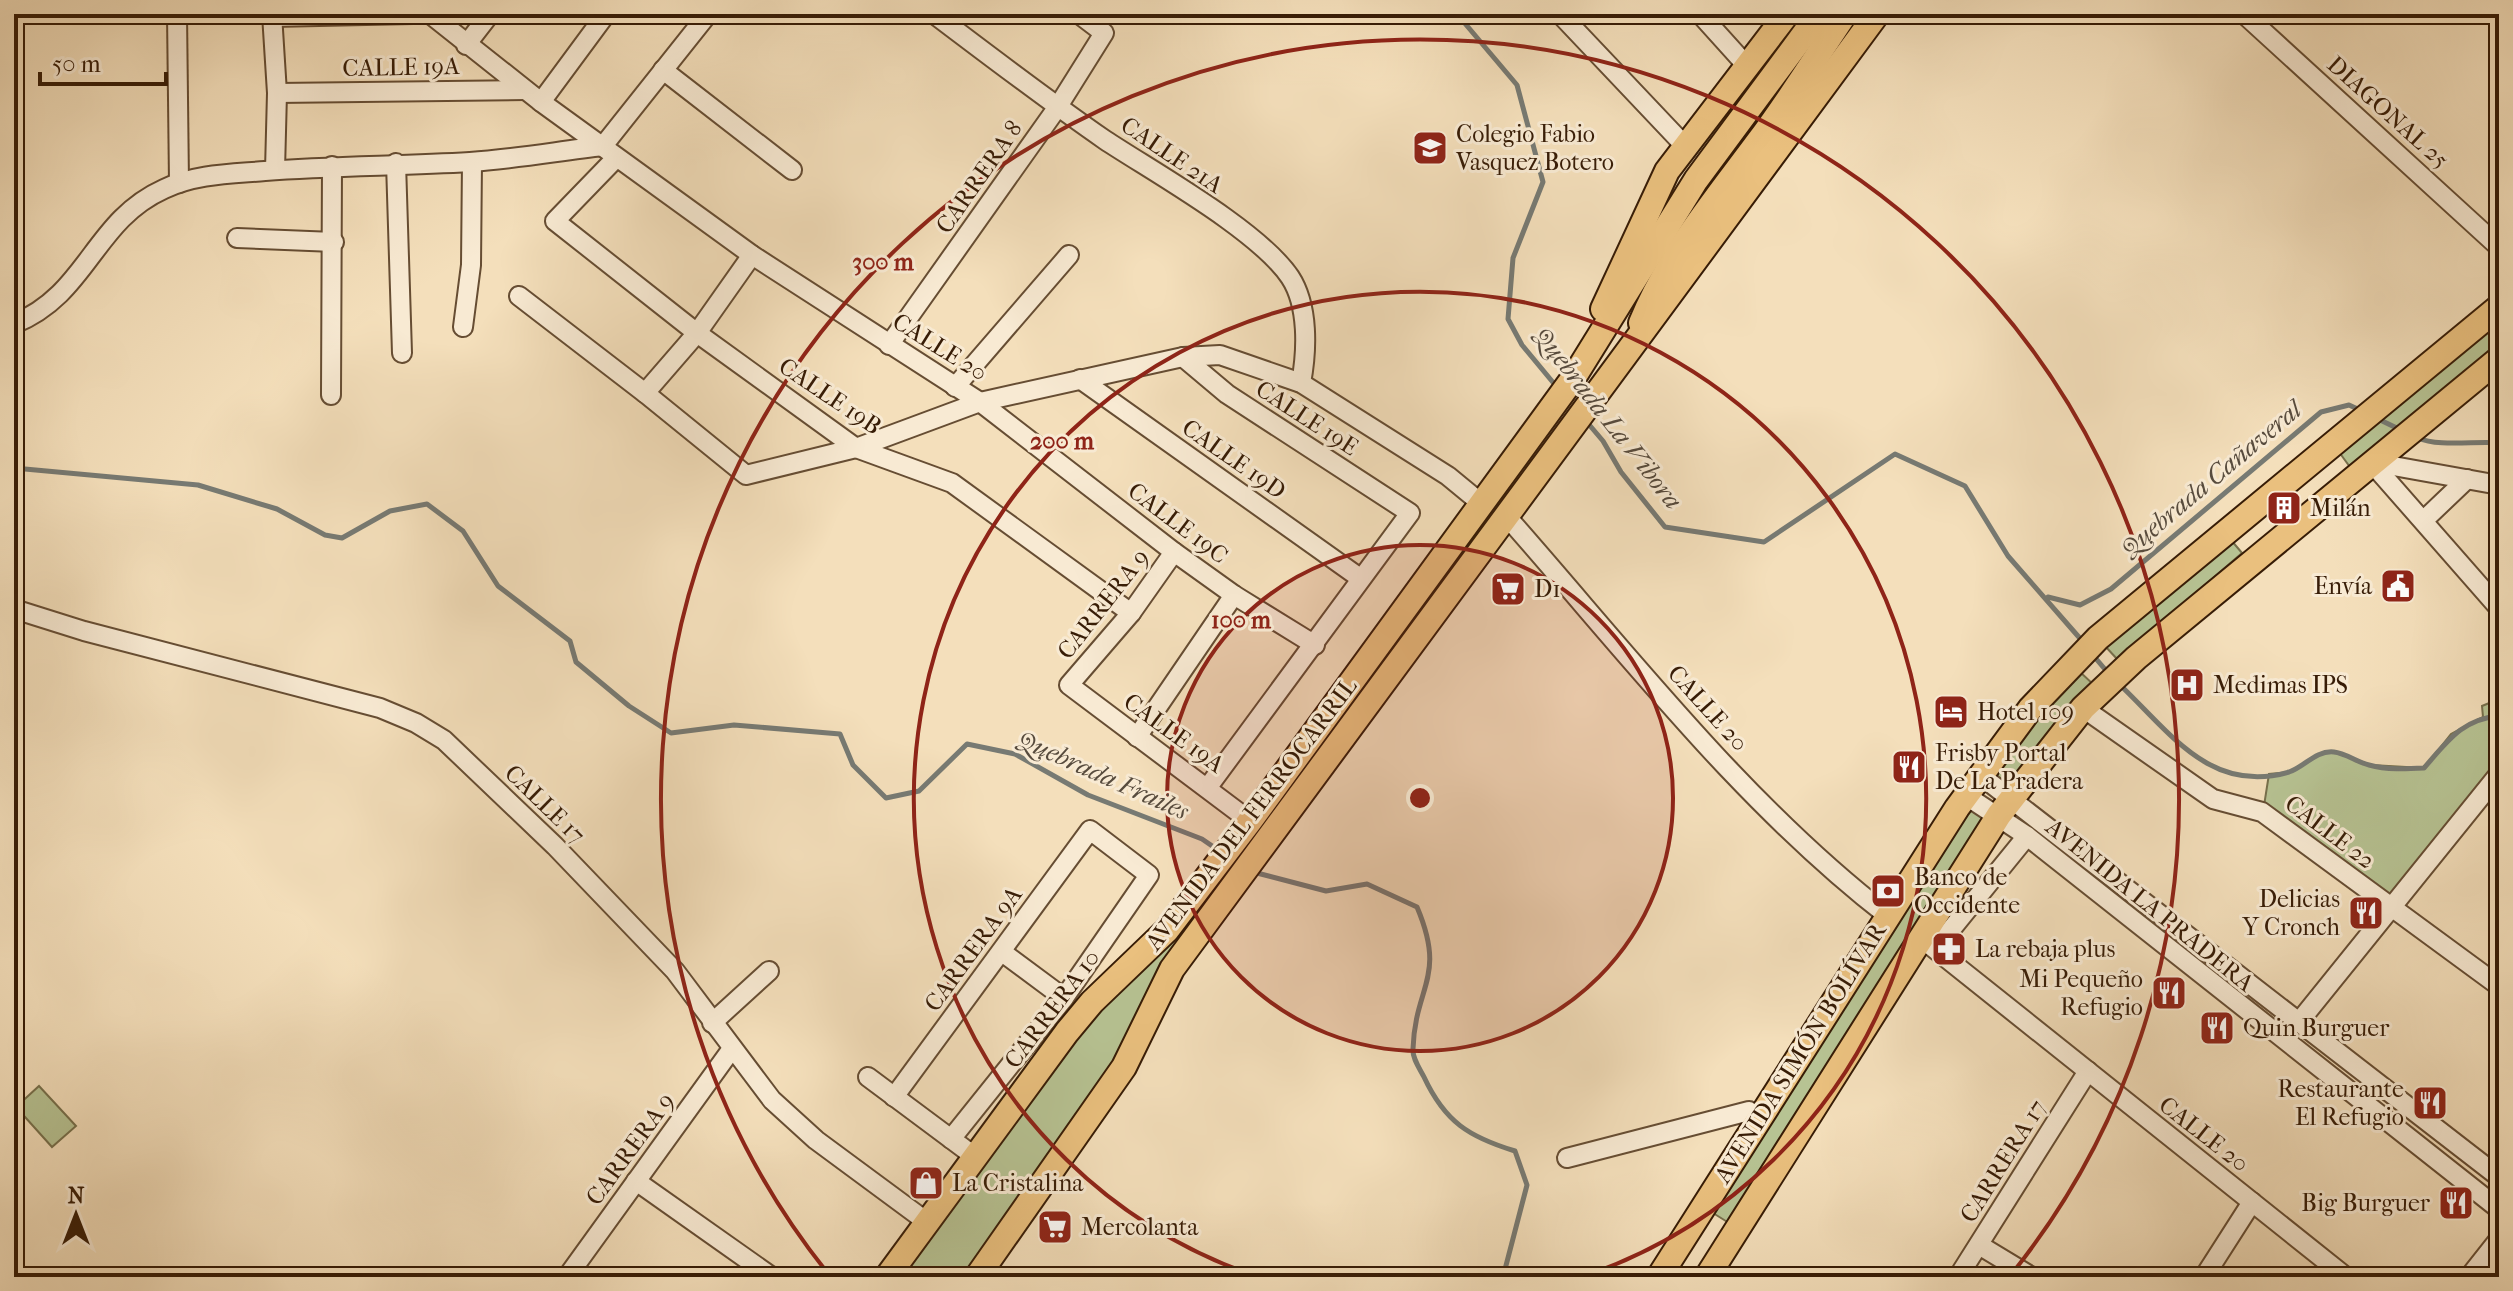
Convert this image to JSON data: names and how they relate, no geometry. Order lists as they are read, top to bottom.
{
  "streets": {
    "main road": ["AVENIDA DEL FERROCARRIL", "AVENIDA SIMÓN BOLÍVAR"],
    "street": [
      "CALLE 19A",
      "DIAGONAL 25",
      "CALLE 21A",
      "CARRERA 8",
      "CALLE 20",
      "CALLE 19B",
      "CALLE 19E",
      "CALLE 19D",
      "CALLE 19C",
      "CARRERA 9",
      "CALLE 17",
      "CALLE 22",
      "AVENIDA LA PRADERA",
      "CARRERA 9A",
      "CARRERA 10",
      "CARRERA 17"
    ]
  },
  "crossings": [
    ["CALLE 19A", "CALLE 20"],
    ["CALLE 19A", "CARRERA 9"],
    ["CALLE 19A", "AVENIDA DEL FERROCARRIL"],
    ["CALLE 21A", "CARRERA 8"],
    ["CALLE 21A", "CALLE 20"],
    ["CARRERA 8", "CALLE 20"],
    ["CALLE 20", "CALLE 19B"],
    ["CALLE 20", "CALLE 19E"],
    ["CALLE 20", "CALLE 19D"],
    ["CALLE 20", "CALLE 19C"],
    ["CALLE 20", "AVENIDA DEL FERROCARRIL"],
    ["CALLE 20", "AVENIDA SIMÓN BOLÍVAR"],
    ["CALLE 20", "CARRERA 17"],
    ["CALLE 19B", "CARRERA 9"],
    ["CALLE 19E", "CALLE 19D"],
    ["CALLE 19C", "CARRERA 9"],
    ["CARRERA 9", "CALLE 17"],
    ["CALLE 17", "AVENIDA DEL FERROCARRIL"],
    ["CALLE 22", "AVENIDA SIMÓN BOLÍVAR"],
    ["AVENIDA LA PRADERA", "AVENIDA SIMÓN BOLÍVAR"],
    ["CARRERA 9A", "CARRERA 10"]
  ],
  "water": ["Quebrada La Vibora", "Quebrada Cañaveral", "Quebrada Frailes"],
  "places": {
    "school or university": ["Colegio Fabio Vasquez Botero"],
    "building": ["Milán"],
    "public building": ["Envía"],
    "supermarket": ["D1", "Mercolanta"],
    "hospital": ["Medimas IPS"],
    "hotel": ["Hotel 109"],
    "restaurant": [
      "Frisby Portal De La Pradera",
      "Delicias Y Cronch",
      "Mi Pequeño Refugio",
      "Quin Burguer",
      "Restaurante El Refugio",
      "Big Burguer"
    ],
    "bank": ["Banco de Occidente"],
    "pharmacy": ["La rebaja plus"],
    "shop": ["La Cristalina"]
  },
  "scale_bar": "50 m",
  "north": "top",
  "rings": ["300 m", "200 m", "100 m"]
}
